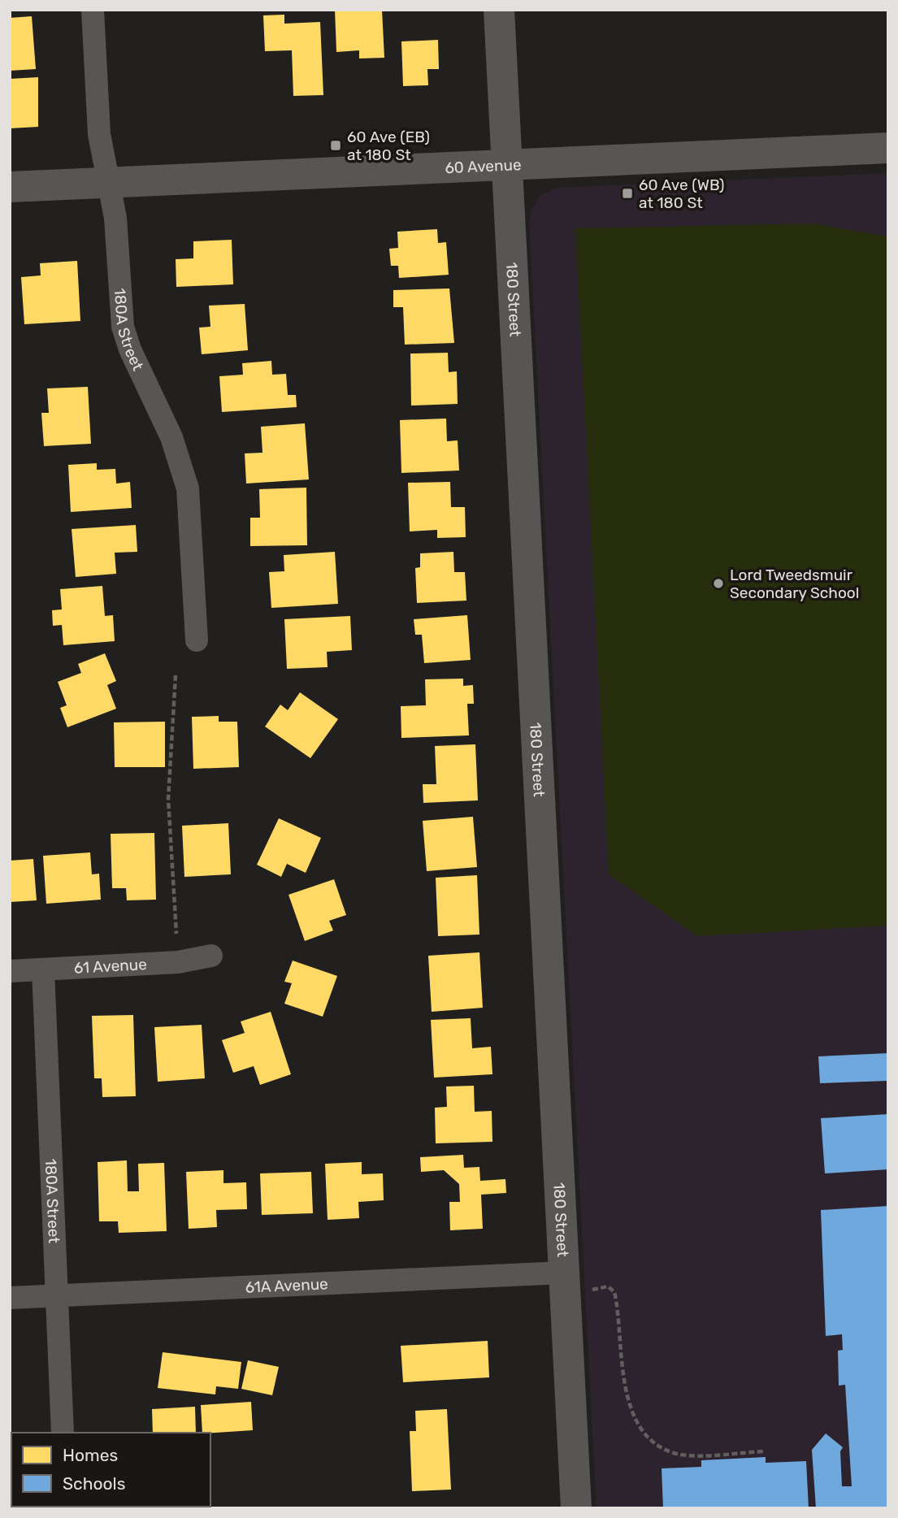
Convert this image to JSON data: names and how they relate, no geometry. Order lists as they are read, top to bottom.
{
  "streets": {
    "street": [
      "60 Avenue",
      "180 Street",
      "180A Street",
      "61 Avenue",
      "61A Avenue"
    ]
  },
  "crossings": [
    ["60 Avenue", "180 Street"],
    ["60 Avenue", "180A Street"],
    ["180 Street", "61A Avenue"],
    ["180A Street", "61 Avenue"],
    ["180A Street", "61A Avenue"]
  ],
  "places": {
    "transit": ["60 Ave (EB) at 180 St", "60 Ave (WB) at 180 St"],
    "other": ["Lord Tweedsmuir Secondary School"]
  },
  "legend": ["Homes", "Schools"]
}
